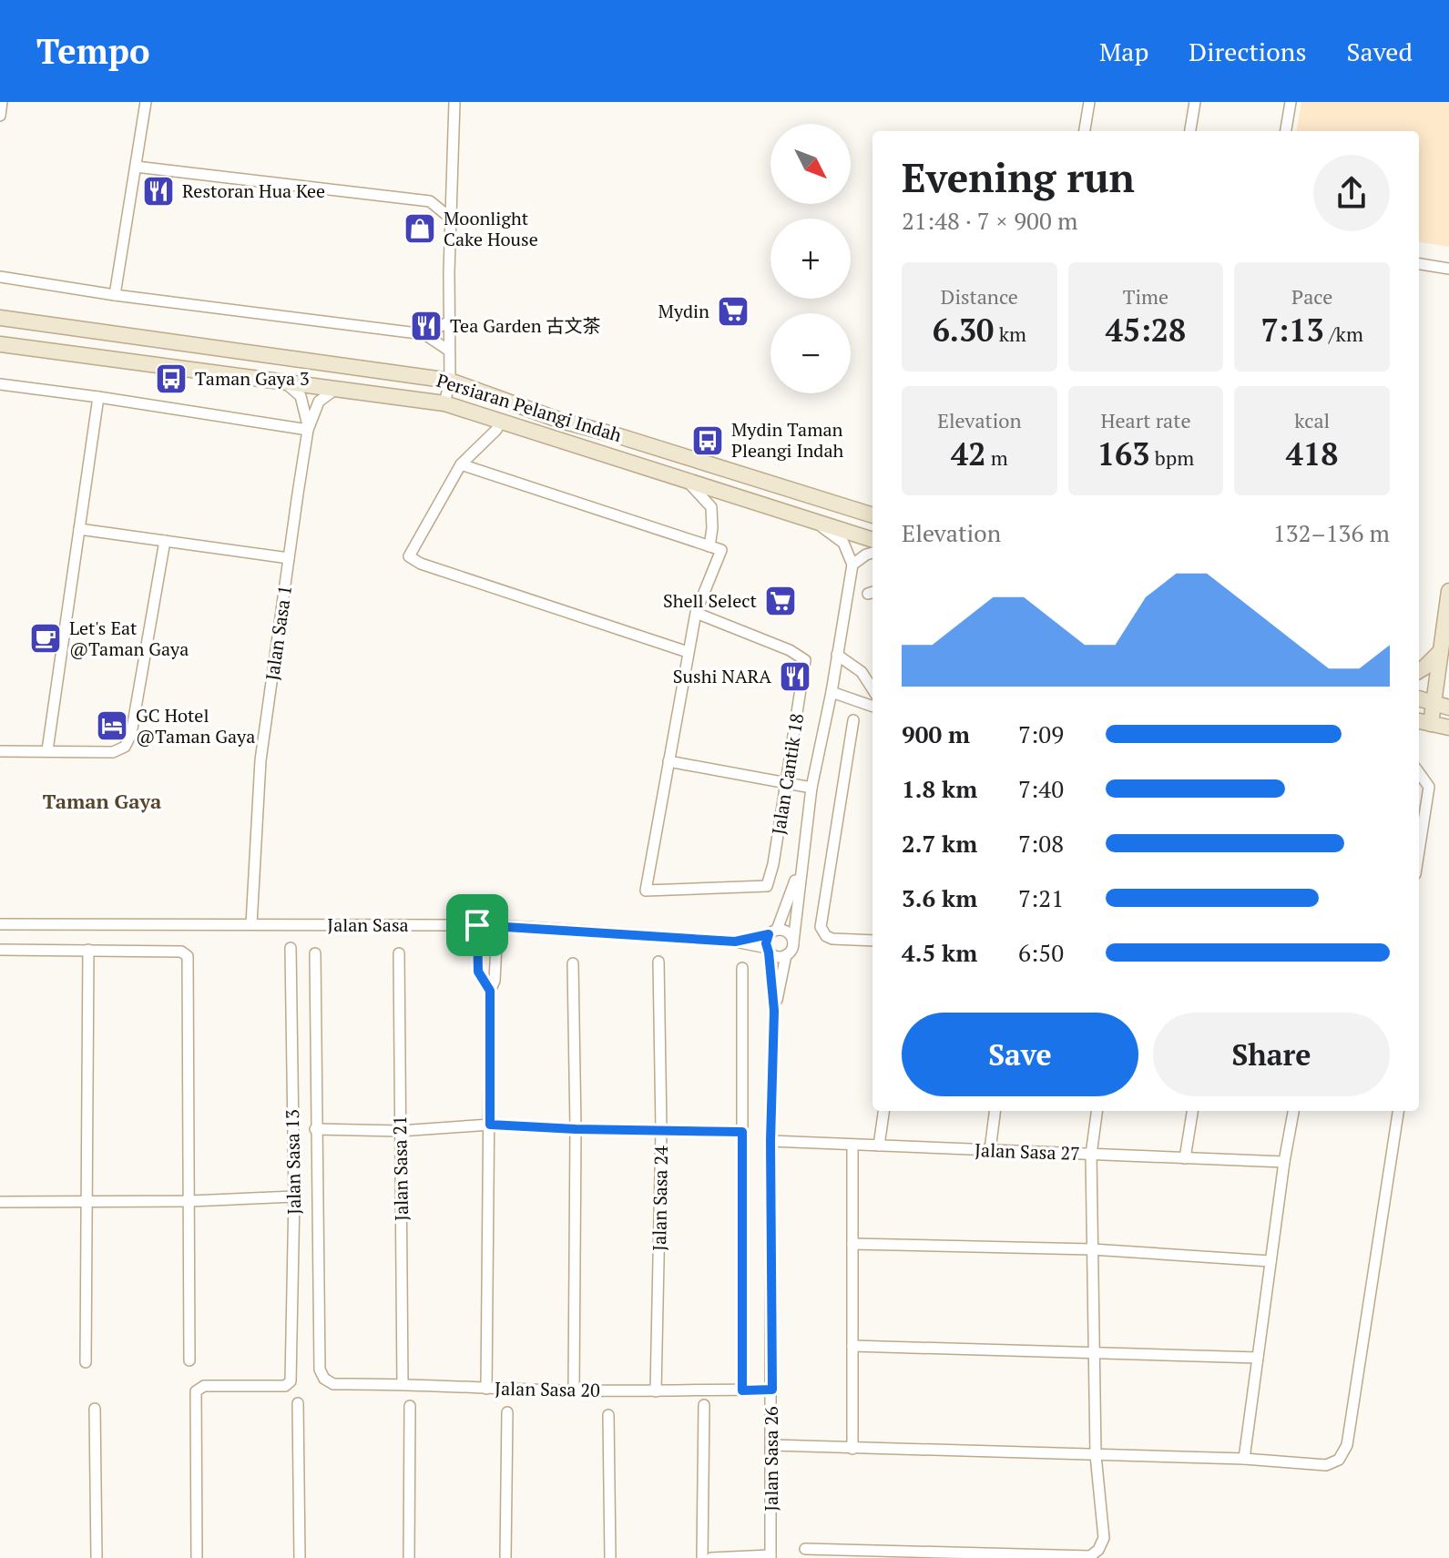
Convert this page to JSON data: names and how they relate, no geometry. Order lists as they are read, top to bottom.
{
  "streets": {
    "main road": ["Persiaran Pelangi Indah"],
    "street": [
      "Jalan Sasa 1",
      "Jalan Cantik 18",
      "Jalan Sasa",
      "Jalan Sasa 27",
      "Jalan Sasa 13",
      "Jalan Sasa 21",
      "Jalan Sasa 24",
      "Jalan Sasa 20",
      "Jalan Sasa 26"
    ]
  },
  "crossings": [
    ["Persiaran Pelangi Indah", "Jalan Sasa 1"],
    ["Jalan Sasa 1", "Jalan Sasa"],
    ["Jalan Sasa", "Jalan Sasa 26"],
    ["Jalan Sasa 27", "Jalan Sasa 26"],
    ["Jalan Sasa 21", "Jalan Sasa 20"],
    ["Jalan Sasa 24", "Jalan Sasa 20"],
    ["Jalan Sasa 20", "Jalan Sasa 26"]
  ],
  "districts": ["Taman Gaya"],
  "places": {
    "restaurant": ["Restoran Hua Kee", "Tea Garden 古文茶", "Sushi NARA"],
    "shop": ["Moonlight Cake House"],
    "supermarket": ["Mydin", "Shell Select"],
    "bus stop": ["Taman Gaya 3", "Mydin Taman Pleangi Indah"],
    "cafe": ["Let's Eat @Taman Gaya"],
    "hotel": ["GC Hotel @Taman Gaya"]
  },
  "north": "bottom right",
  "page": {
    "header": "Tempo",
    "nav": ["Map", "Directions", "Saved"],
    "map_buttons": ["+", "−"],
    "heading": ["Evening run", "21:48 · 7 × 900 m"],
    "stats": [
      ["Distance", "6.30 km"],
      ["Time", "45:28"],
      ["Pace", "7:13 /km"],
      ["Elevation", "42 m"],
      ["Heart rate", "163 bpm"],
      ["kcal", "418"]
    ],
    "chart": ["Elevation", "132–136 m"],
    "list": [
      {
        "name": "900 m",
        "note": "7:09"
      },
      {
        "name": "1.8 km",
        "note": "7:40"
      },
      {
        "name": "2.7 km",
        "note": "7:08"
      },
      {
        "name": "3.6 km",
        "note": "7:21"
      },
      {
        "name": "4.5 km",
        "note": "6:50"
      }
    ],
    "buttons": ["Save", "Share"]
  }
}
